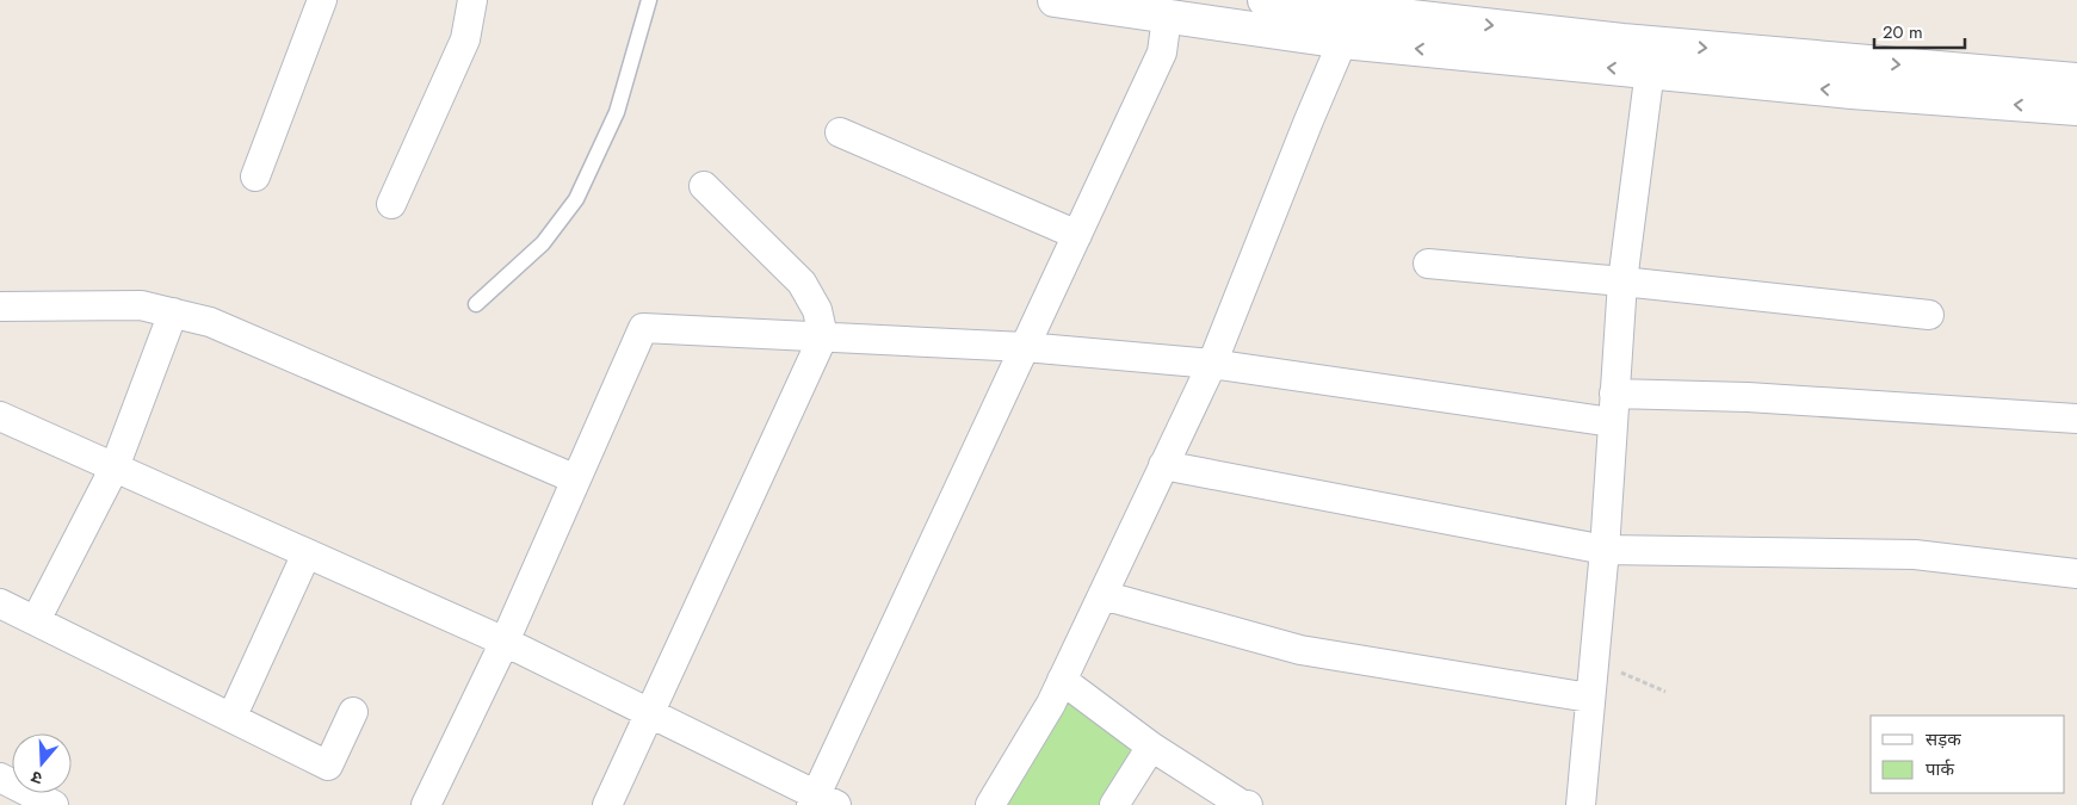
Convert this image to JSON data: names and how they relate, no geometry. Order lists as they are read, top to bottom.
{
  "legend": ["सड़क", "पार्क"],
  "scale_bar": "20 m",
  "north": "bottom"
}
